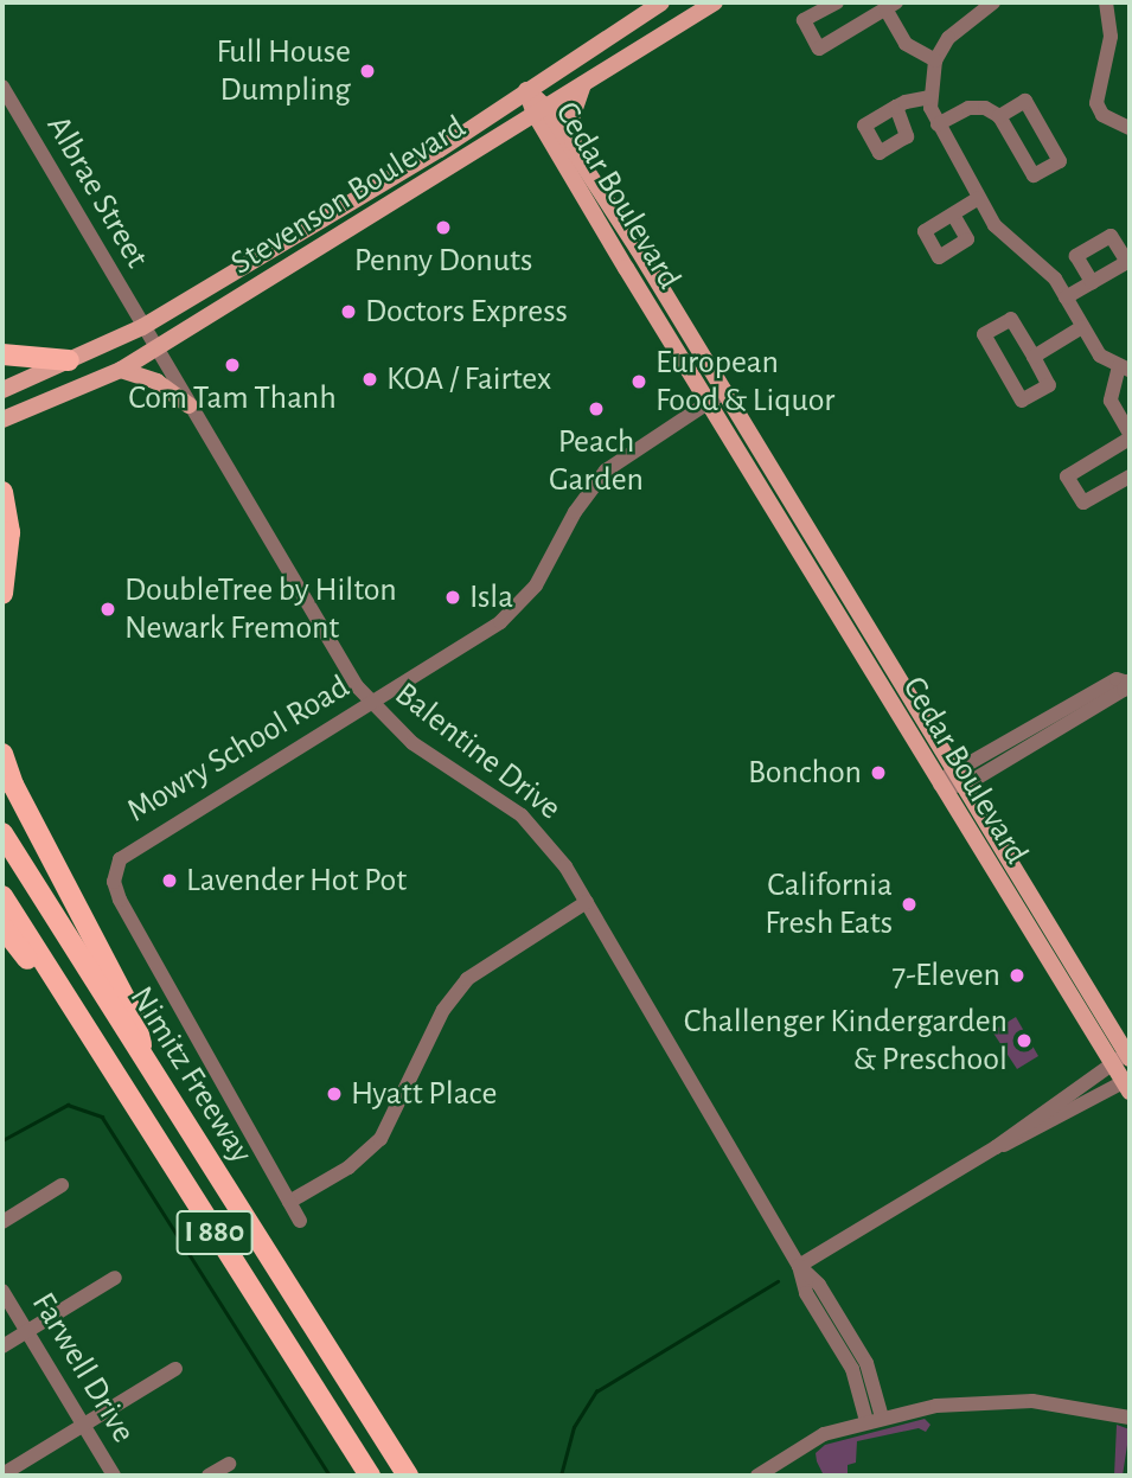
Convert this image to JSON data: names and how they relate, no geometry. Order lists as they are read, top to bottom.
{
  "streets": {
    "highway": ["Nimitz Freeway", "I 880"],
    "main road": ["Stevenson Boulevard", "Cedar Boulevard"],
    "street": [
      "Albrae Street",
      "Mowry School Road",
      "Balentine Drive",
      "Farwell Drive"
    ]
  },
  "crossings": [
    ["Albrae Street", "Stevenson Boulevard"],
    ["Albrae Street", "Balentine Drive"],
    ["Stevenson Boulevard", "Cedar Boulevard"],
    ["Stevenson Boulevard", "Balentine Drive"],
    ["Cedar Boulevard", "Mowry School Road"],
    ["Mowry School Road", "Balentine Drive"]
  ],
  "places": [
    "Full House Dumpling",
    "Penny Donuts",
    "Doctors Express",
    "Com Tam Thanh",
    "KOA / Fairtex",
    "European Food & Liquor",
    "Peach Garden",
    "Isla",
    "DoubleTree by Hilton Newark Fremont",
    "Bonchon",
    "Lavender Hot Pot",
    "California Fresh Eats",
    "7-Eleven",
    "Challenger Kindergarden & Preschool",
    "Hyatt Place"
  ]
}
